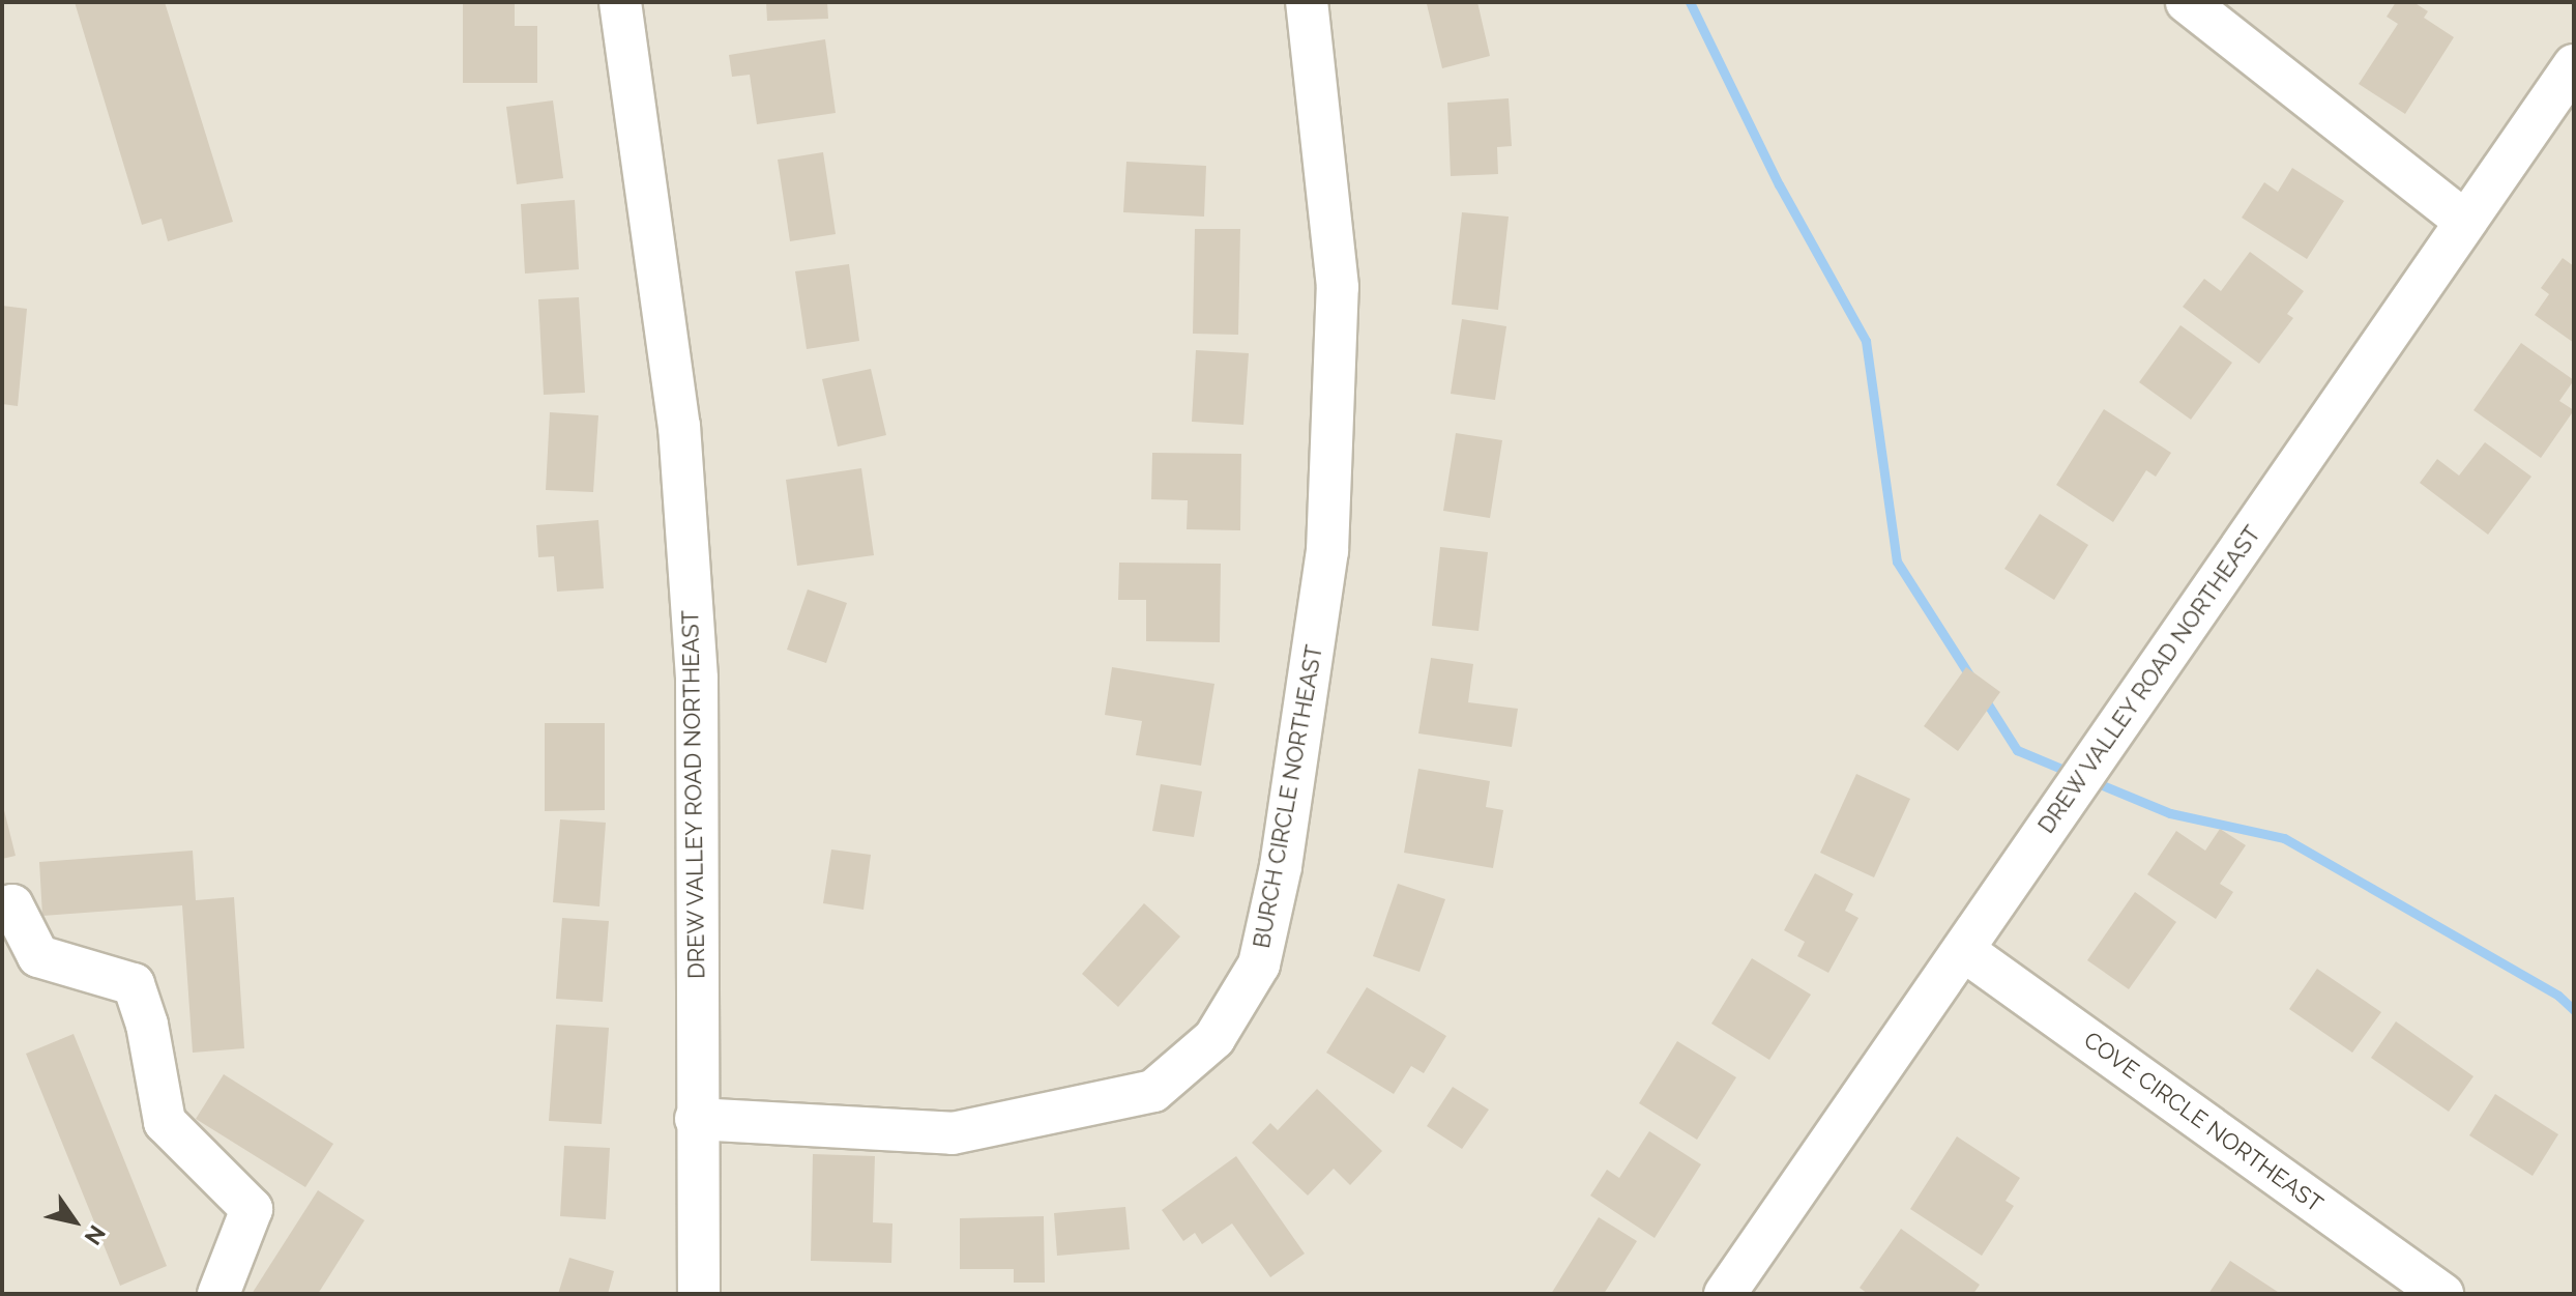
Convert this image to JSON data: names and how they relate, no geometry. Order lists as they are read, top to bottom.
{
  "streets": {
    "street": ["DREW VALLEY ROAD NORTHEAST", "BURCH CIRCLE NORTHEAST", "COVE CIRCLE NORTHEAST"]
  },
  "crossings": [
    ["DREW VALLEY ROAD NORTHEAST", "BURCH CIRCLE NORTHEAST"],
    ["DREW VALLEY ROAD NORTHEAST", "COVE CIRCLE NORTHEAST"]
  ],
  "north": "bottom right"
}
